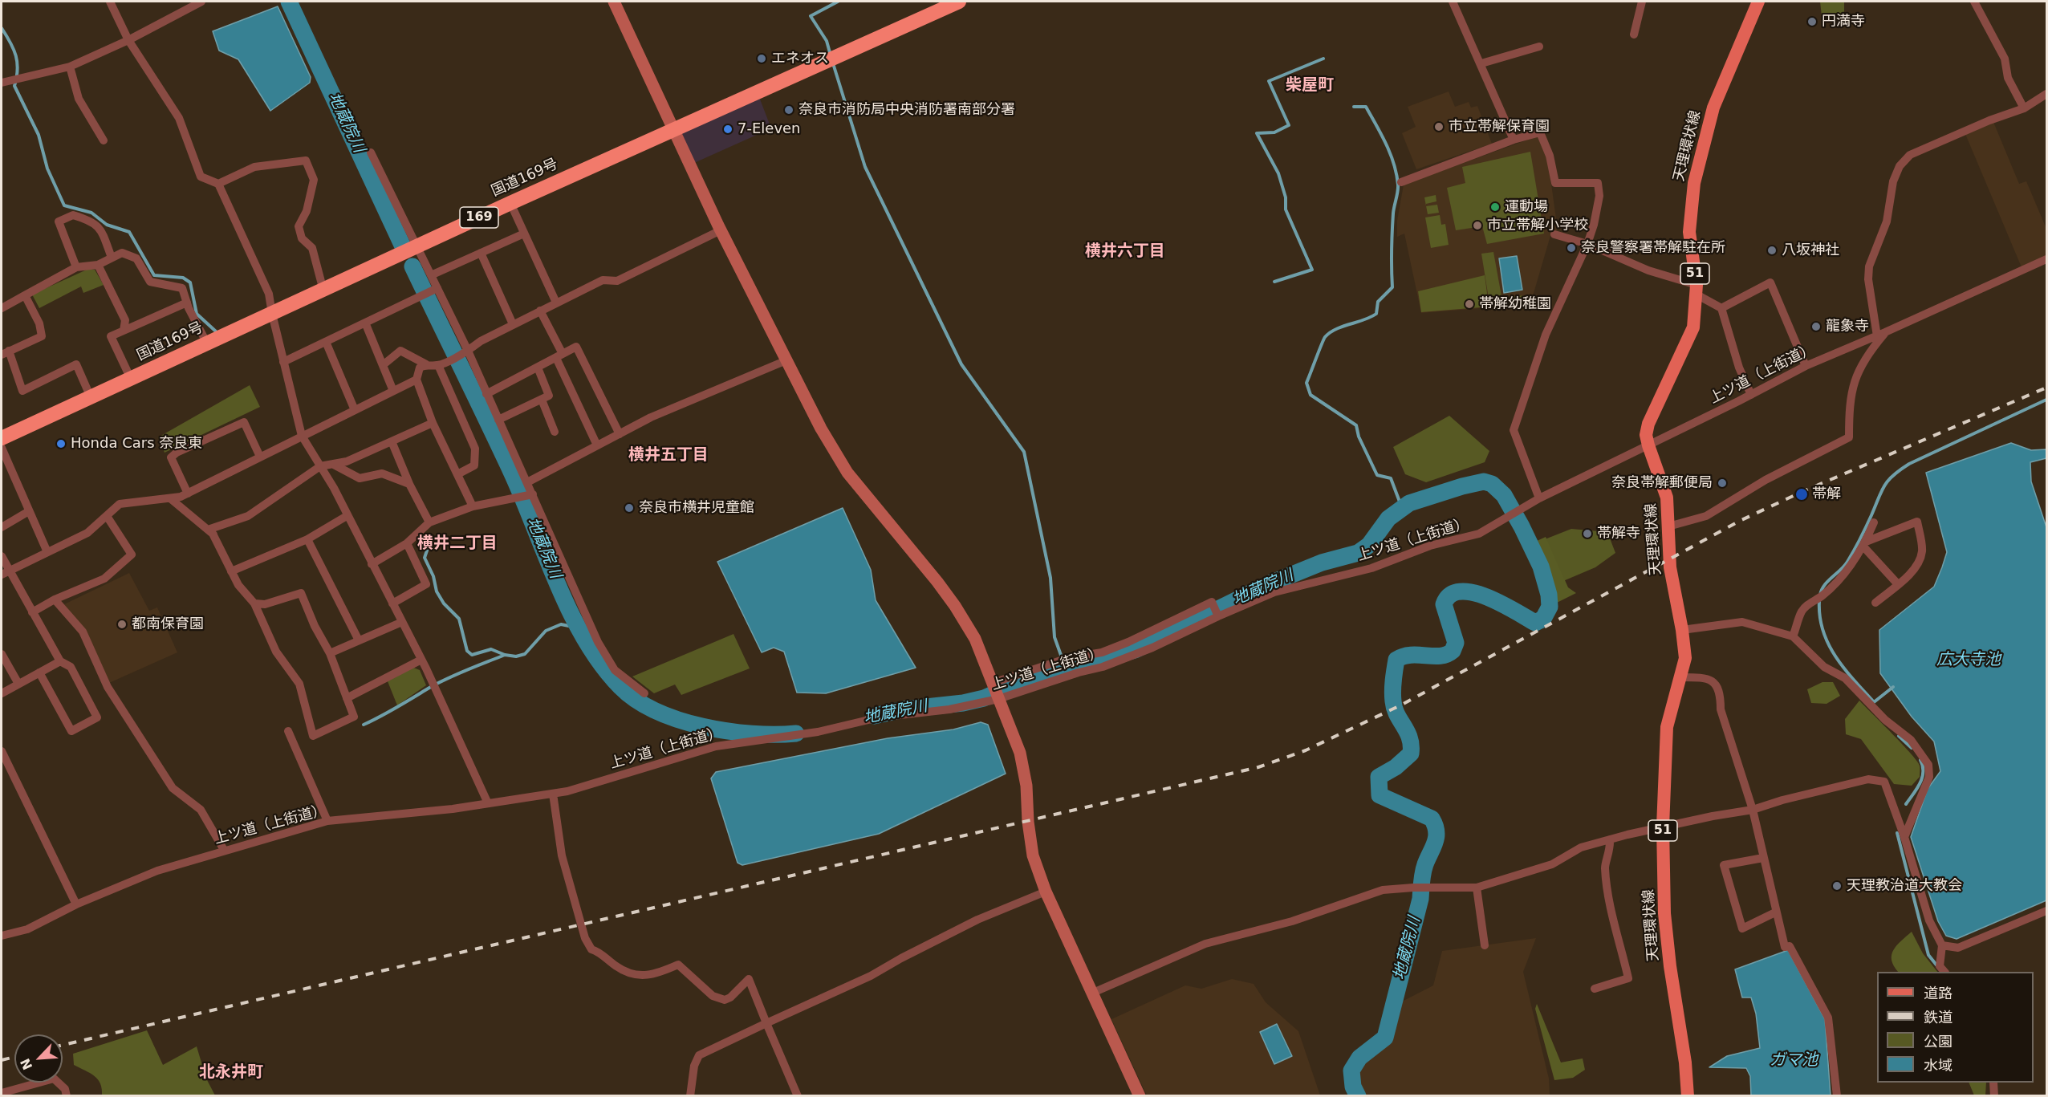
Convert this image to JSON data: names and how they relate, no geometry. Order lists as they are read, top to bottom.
{
  "streets": {
    "highway": ["国道169号", "169"],
    "main road": ["天理環状線", "51"],
    "street": ["上ツ道（上街道）"]
  },
  "crossings": [
    ["天理環状線", "上ツ道（上街道）"]
  ],
  "districts": [
    "柴屋町",
    "横井六丁目",
    "横井五丁目",
    "横井二丁目",
    "北永井町"
  ],
  "water": ["地蔵院川", "広大寺池", "ガマ池"],
  "places": [
    "円満寺",
    "エネオス",
    "奈良市消防局中央消防署南部分署",
    "市立帯解保育園",
    "7-Eleven",
    "運動場",
    "市立帯解小学校",
    "奈良警察署帯解駐在所",
    "八坂神社",
    "帯解幼稚園",
    "龍象寺",
    "Honda Cars 奈良東",
    "奈良帯解郵便局",
    "帯解",
    "奈良市横井児童館",
    "帯解寺",
    "都南保育園",
    "天理教治道大教会"
  ],
  "legend": [
    "道路",
    "鉄道",
    "公園",
    "水域"
  ],
  "north": "bottom left"
}
